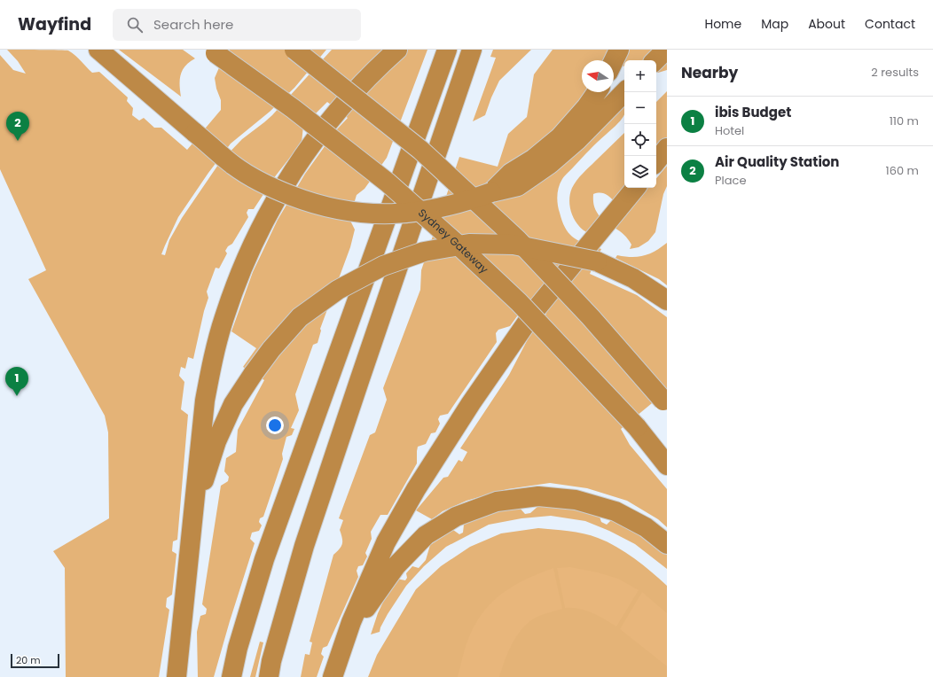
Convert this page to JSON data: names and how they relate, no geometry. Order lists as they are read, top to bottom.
{
  "streets": {
    "highway": ["Sydney Gateway"]
  },
  "scale_bar": "20 m",
  "north": "left",
  "page": {
    "header": "Wayfind",
    "search": "Search here",
    "nav": [
      "Home",
      "Map",
      "About",
      "Contact"
    ],
    "heading": ["Nearby", "2 results"],
    "map_buttons": ["+", "−"],
    "list": [
      {
        "mark": "1",
        "name": "ibis Budget",
        "note": "Hotel",
        "value": "110 m"
      },
      {
        "mark": "2",
        "name": "Air Quality Station",
        "note": "Place",
        "value": "160 m"
      }
    ],
    "pins": ["2", "1"],
    "scale": "20 m"
  }
}
